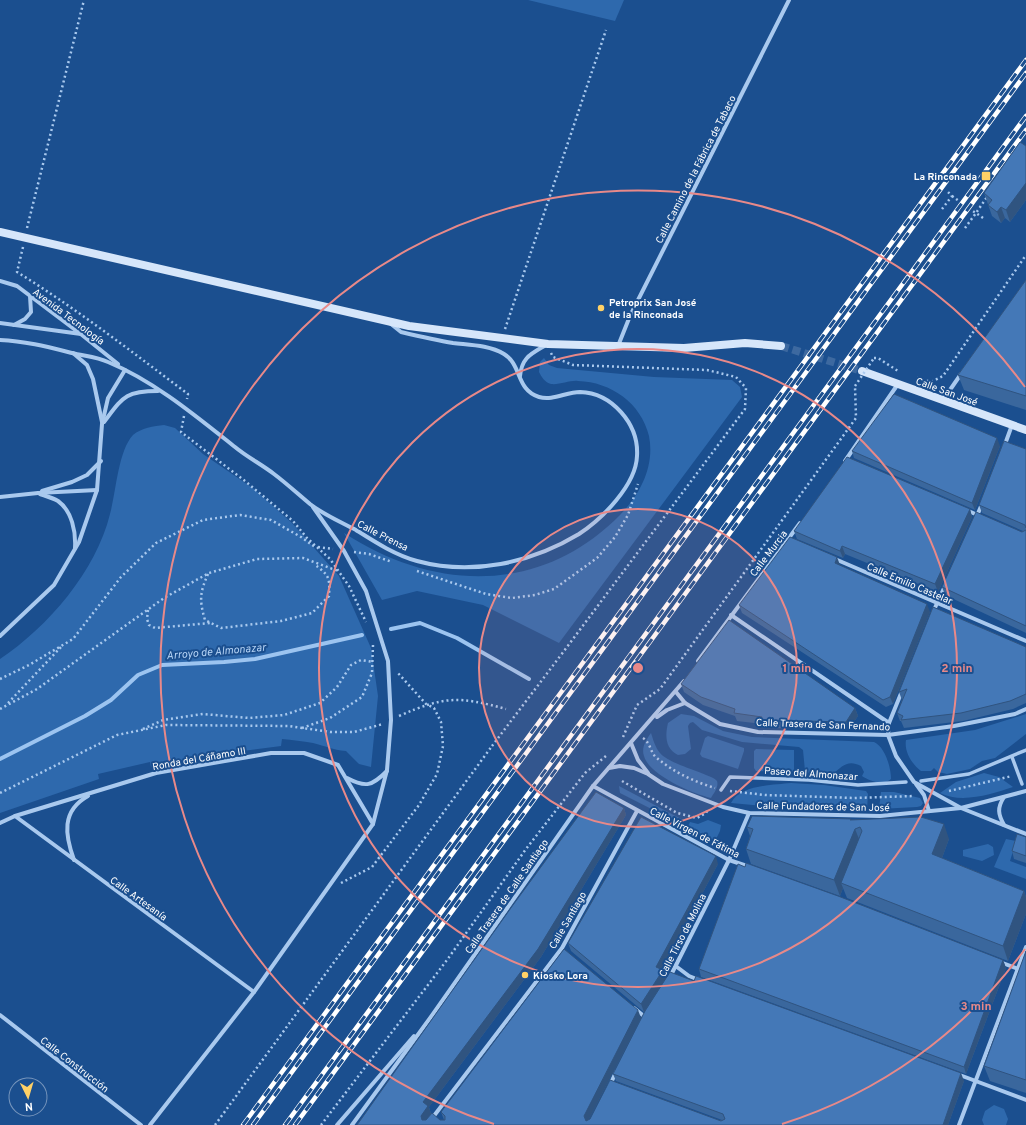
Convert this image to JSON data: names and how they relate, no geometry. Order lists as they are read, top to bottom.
{
  "streets": {
    "main road": ["Calle San José"],
    "street": [
      "Calle Camino de la Fábrica de Tabaco",
      "Avenida Tecnología",
      "Calle Prensa",
      "Calle Murcia",
      "Calle Emilio Castelar",
      "Calle Trasera de San Fernando",
      "Ronda del Cáñamo III",
      "Paseo del Almonazar",
      "Calle Fundadores de San José",
      "Calle Virgen de Fátima",
      "Calle Trasera de Calle Santiago",
      "Calle Artesanía",
      "Calle Santiago",
      "Calle Tirso de Molina",
      "Calle Construcción"
    ]
  },
  "crossings": [
    ["Avenida Tecnología", "Calle Prensa"],
    ["Calle Trasera de San Fernando", "Calle Trasera de Calle Santiago"],
    ["Ronda del Cáñamo III", "Calle Artesanía"],
    ["Calle Fundadores de San José", "Calle Trasera de Calle Santiago"],
    ["Calle Fundadores de San José", "Calle Tirso de Molina"],
    ["Calle Virgen de Fátima", "Calle Trasera de Calle Santiago"],
    ["Calle Virgen de Fátima", "Calle Santiago"],
    ["Calle Virgen de Fátima", "Calle Tirso de Molina"]
  ],
  "water": ["Arroyo de Almonazar"],
  "places": {
    "transit": ["La Rinconada"],
    "other": ["Petroprix San José de la Rinconada", "Kiosko Lora"]
  },
  "north": "bottom",
  "rings": ["1 min", "2 min", "3 min"]
}
